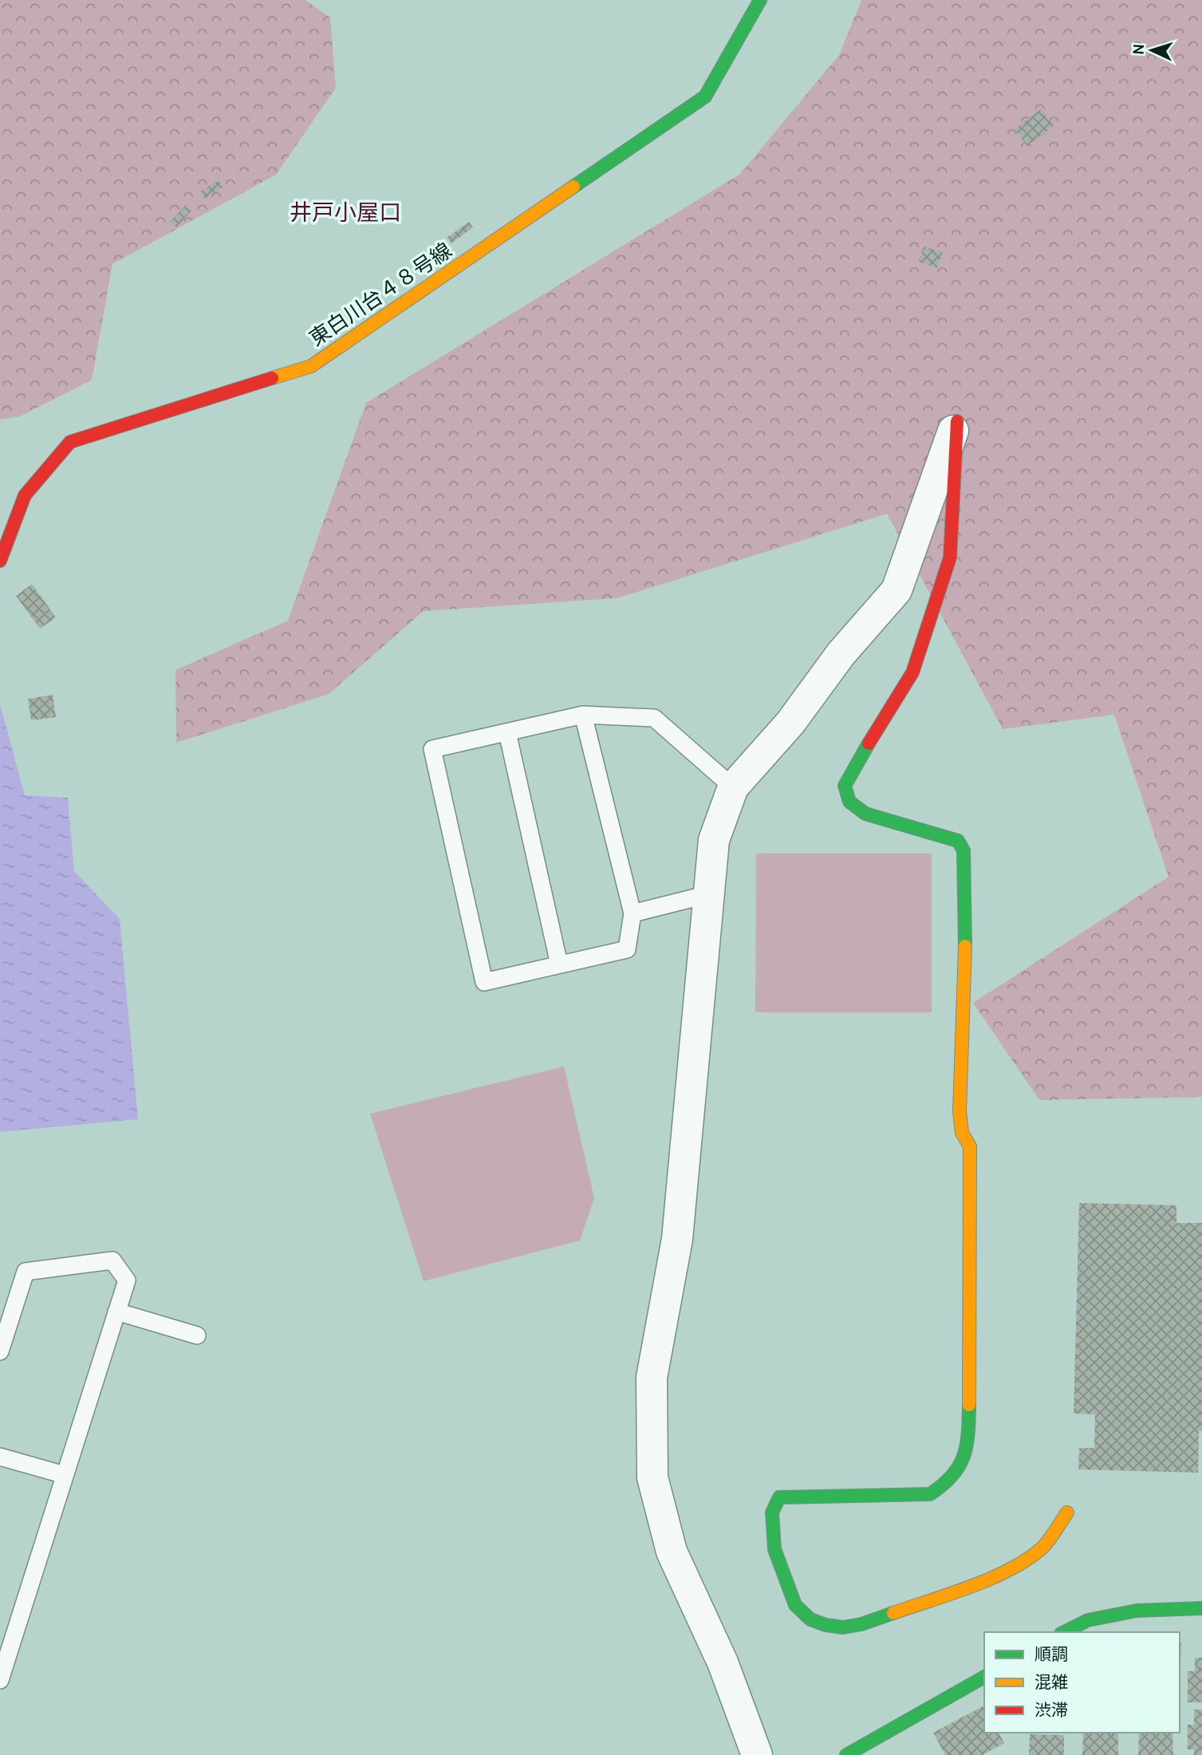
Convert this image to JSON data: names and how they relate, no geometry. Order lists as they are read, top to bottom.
{
  "streets": {
    "street": ["東白川台４８号線"]
  },
  "districts": ["井戸小屋口"],
  "legend": ["順調", "混雑", "渋滞"],
  "north": "left"
}
